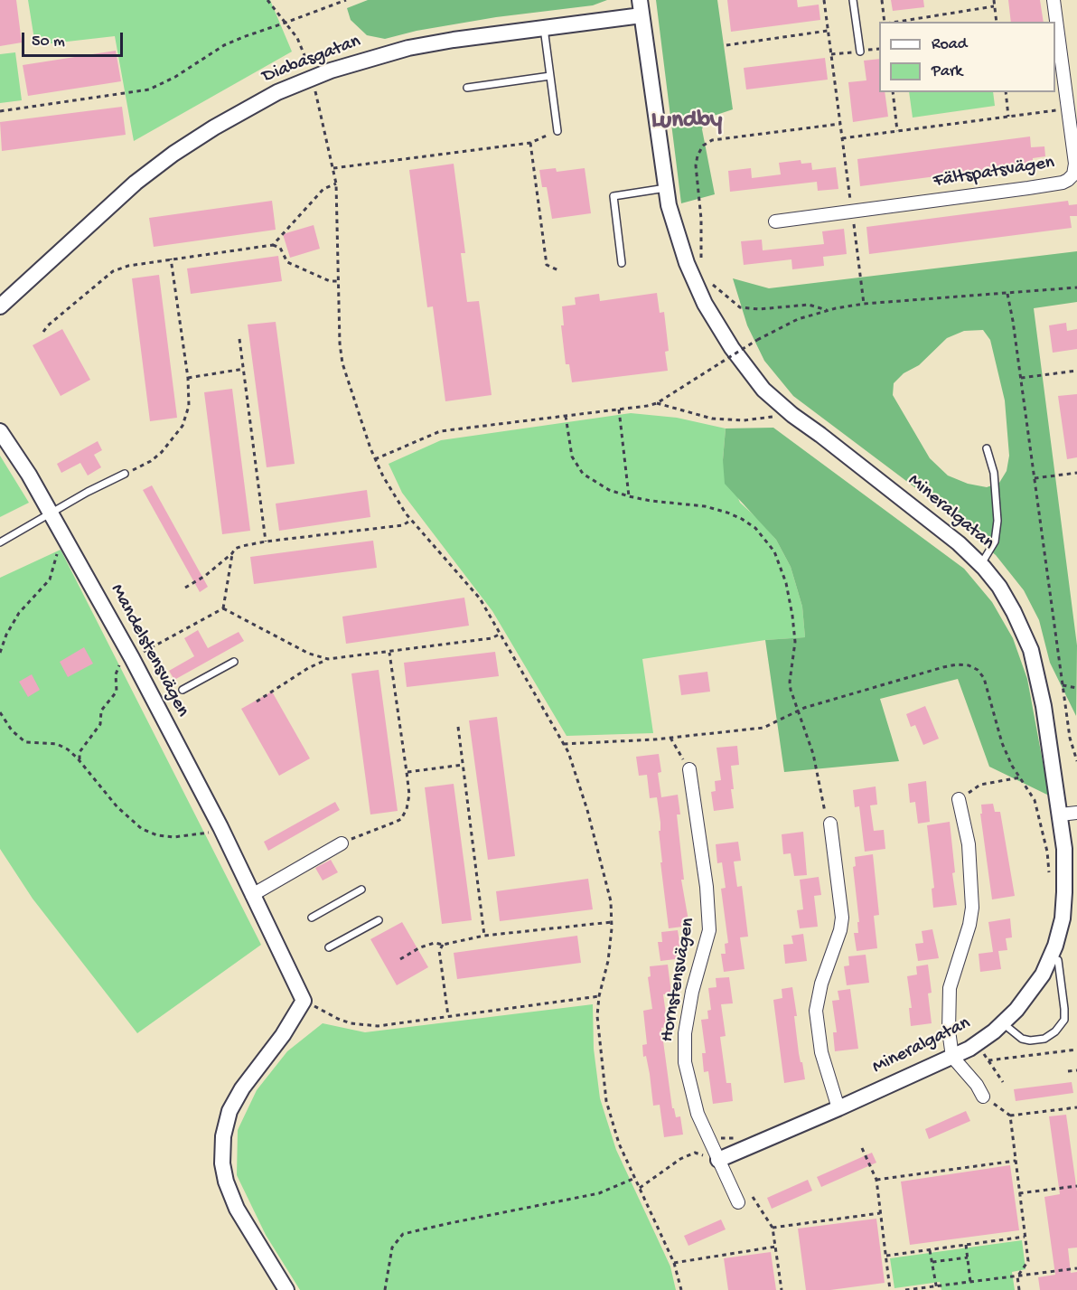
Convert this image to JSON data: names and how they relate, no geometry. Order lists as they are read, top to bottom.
{
  "streets": {
    "street": [
      "Diabasgatan",
      "Fältspatsvägen",
      "Mineralgatan",
      "Mandelstensvägen",
      "Hornstensvägen"
    ]
  },
  "crossings": [
    ["Diabasgatan", "Mineralgatan"],
    ["Mineralgatan", "Hornstensvägen"]
  ],
  "districts": ["Lundby"],
  "legend": ["Road", "Park"],
  "scale_bar": "50 m"
}
